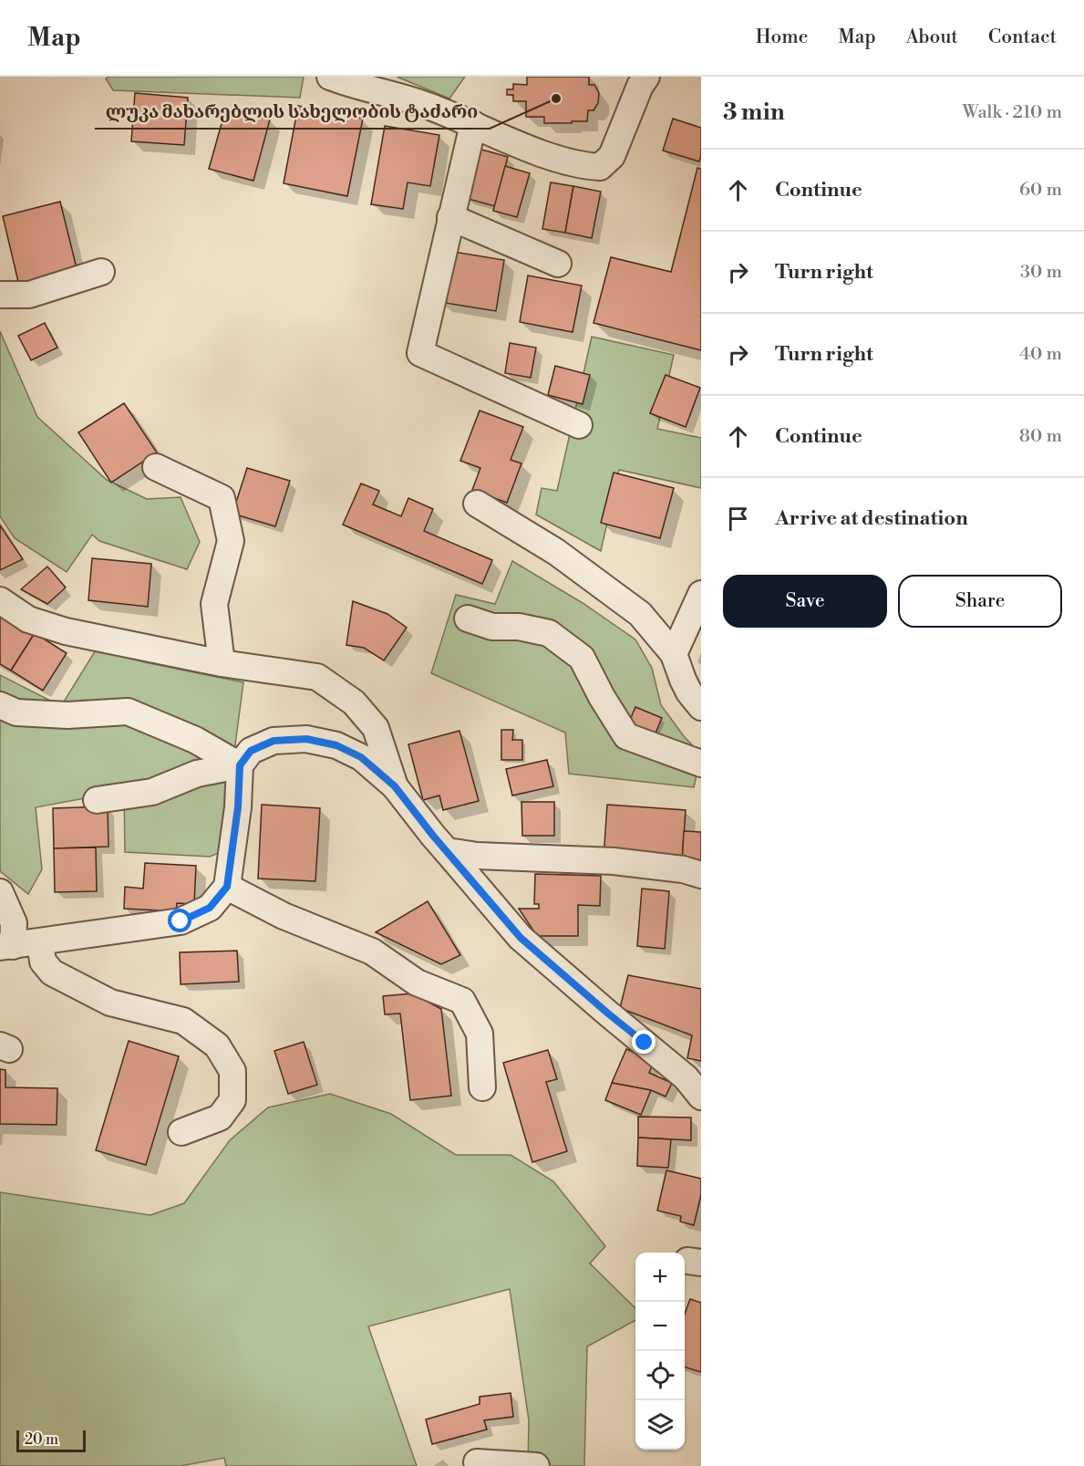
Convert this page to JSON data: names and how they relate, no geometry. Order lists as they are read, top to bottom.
{
  "places": ["ლუკა მახარებლის სახელობის ტაძარი"],
  "scale_bar": "20 m",
  "page": {
    "header": "Map",
    "nav": [
      "Home",
      "Map",
      "About",
      "Contact"
    ],
    "heading": ["3 min", "Walk · 210 m"],
    "list": [
      ["Continue", "60 m"],
      ["Turn right", "30 m"],
      ["Turn right", "40 m"],
      ["Continue", "80 m"],
      "Arrive at destination"
    ],
    "buttons": ["Save", "Share"],
    "map_buttons": ["+", "−"],
    "scale": "20 m"
  }
}
